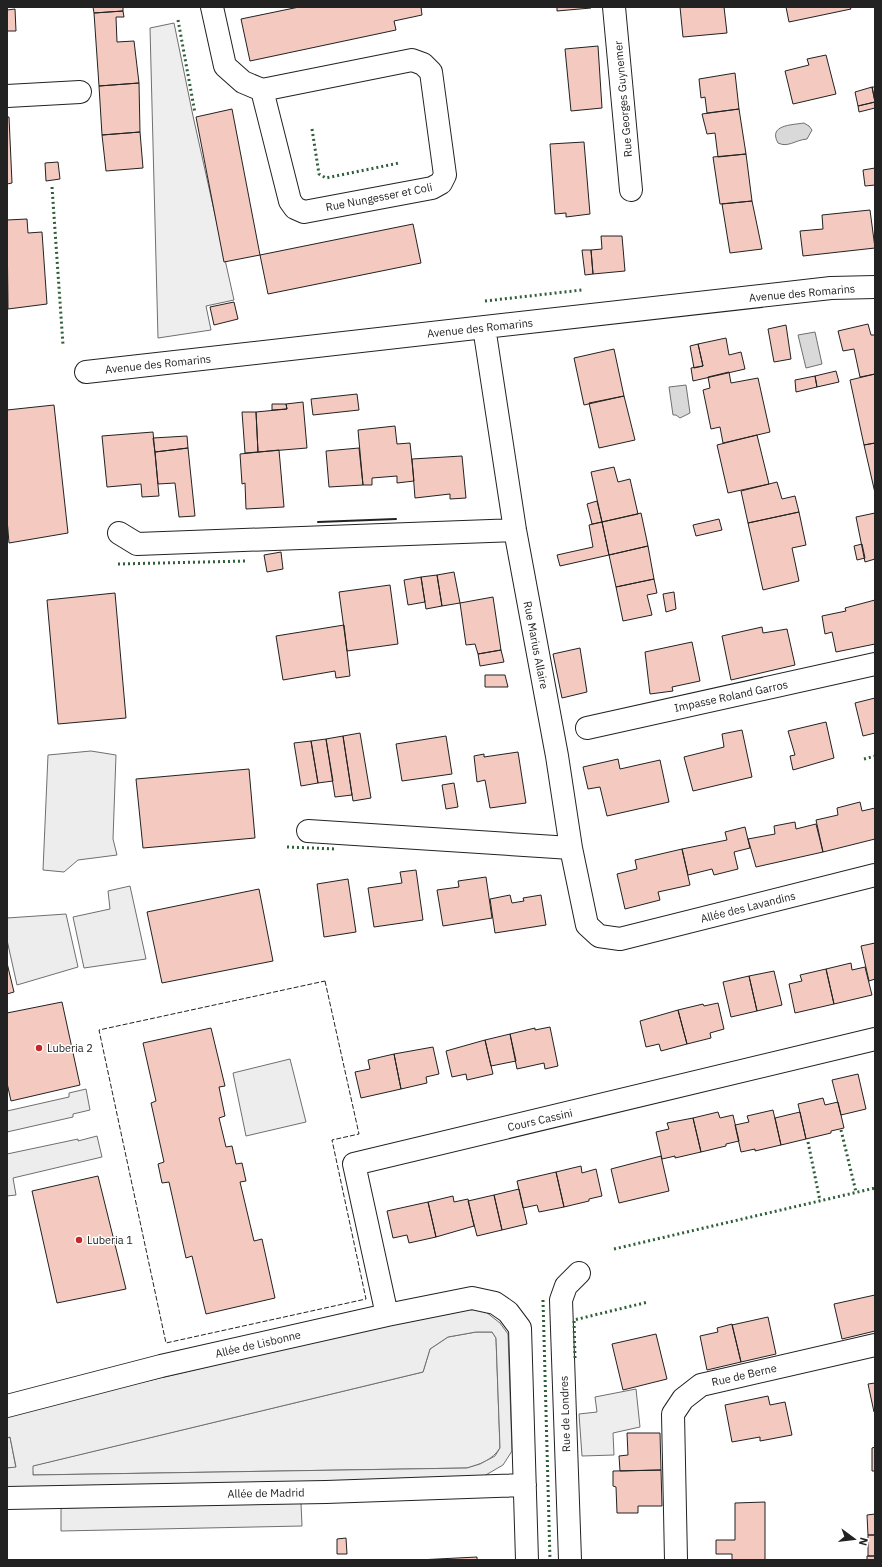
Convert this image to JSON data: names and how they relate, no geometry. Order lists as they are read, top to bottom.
{
  "streets": {
    "street": [
      "Rue Georges Guynemer",
      "Rue Nungesser et Coli",
      "Avenue des Romarins",
      "Rue Marius Allaire",
      "Impasse Roland Garros",
      "Allée des Lavandins",
      "Cours Cassini",
      "Allée de Lisbonne",
      "Rue de Berne",
      "Rue de Londres",
      "Allée de Madrid"
    ]
  },
  "crossings": [
    ["Avenue des Romarins", "Rue Marius Allaire"],
    ["Rue Marius Allaire", "Allée des Lavandins"],
    ["Cours Cassini", "Allée de Lisbonne"],
    ["Allée de Lisbonne", "Allée de Madrid"]
  ],
  "places": ["Luberia 2", "Luberia 1"],
  "north": "right"
}
